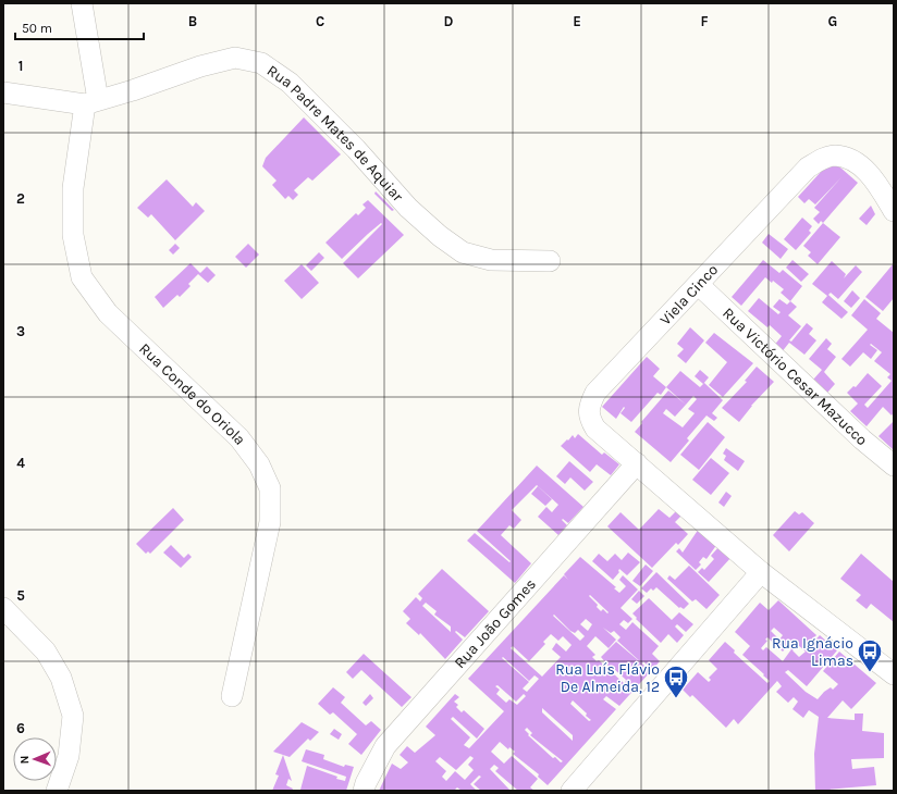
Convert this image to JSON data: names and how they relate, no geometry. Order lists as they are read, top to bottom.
{
  "streets": {
    "street": [
      "Rua Padre Mates de Aquiar",
      "Viela Cinco",
      "Rua Victório Cesar Mazucco",
      "Rua Conde do Oriola",
      "Rua João Gomes"
    ]
  },
  "crossings": [
    ["Rua Padre Mates de Aquiar", "Rua Conde do Oriola"],
    ["Viela Cinco", "Rua Victório Cesar Mazucco"],
    ["Viela Cinco", "Rua João Gomes"]
  ],
  "places": {
    "bus stop": ["Rua Ignácio Limas", "Rua Luís Flávio De Almeida, 12"]
  },
  "scale_bar": "50 m",
  "north": "left",
  "grid": {
    "columns": [
      "B",
      "C",
      "D",
      "E",
      "F",
      "G"
    ],
    "rows": [
      "1",
      "2",
      "3",
      "4",
      "5",
      "6"
    ]
  }
}
